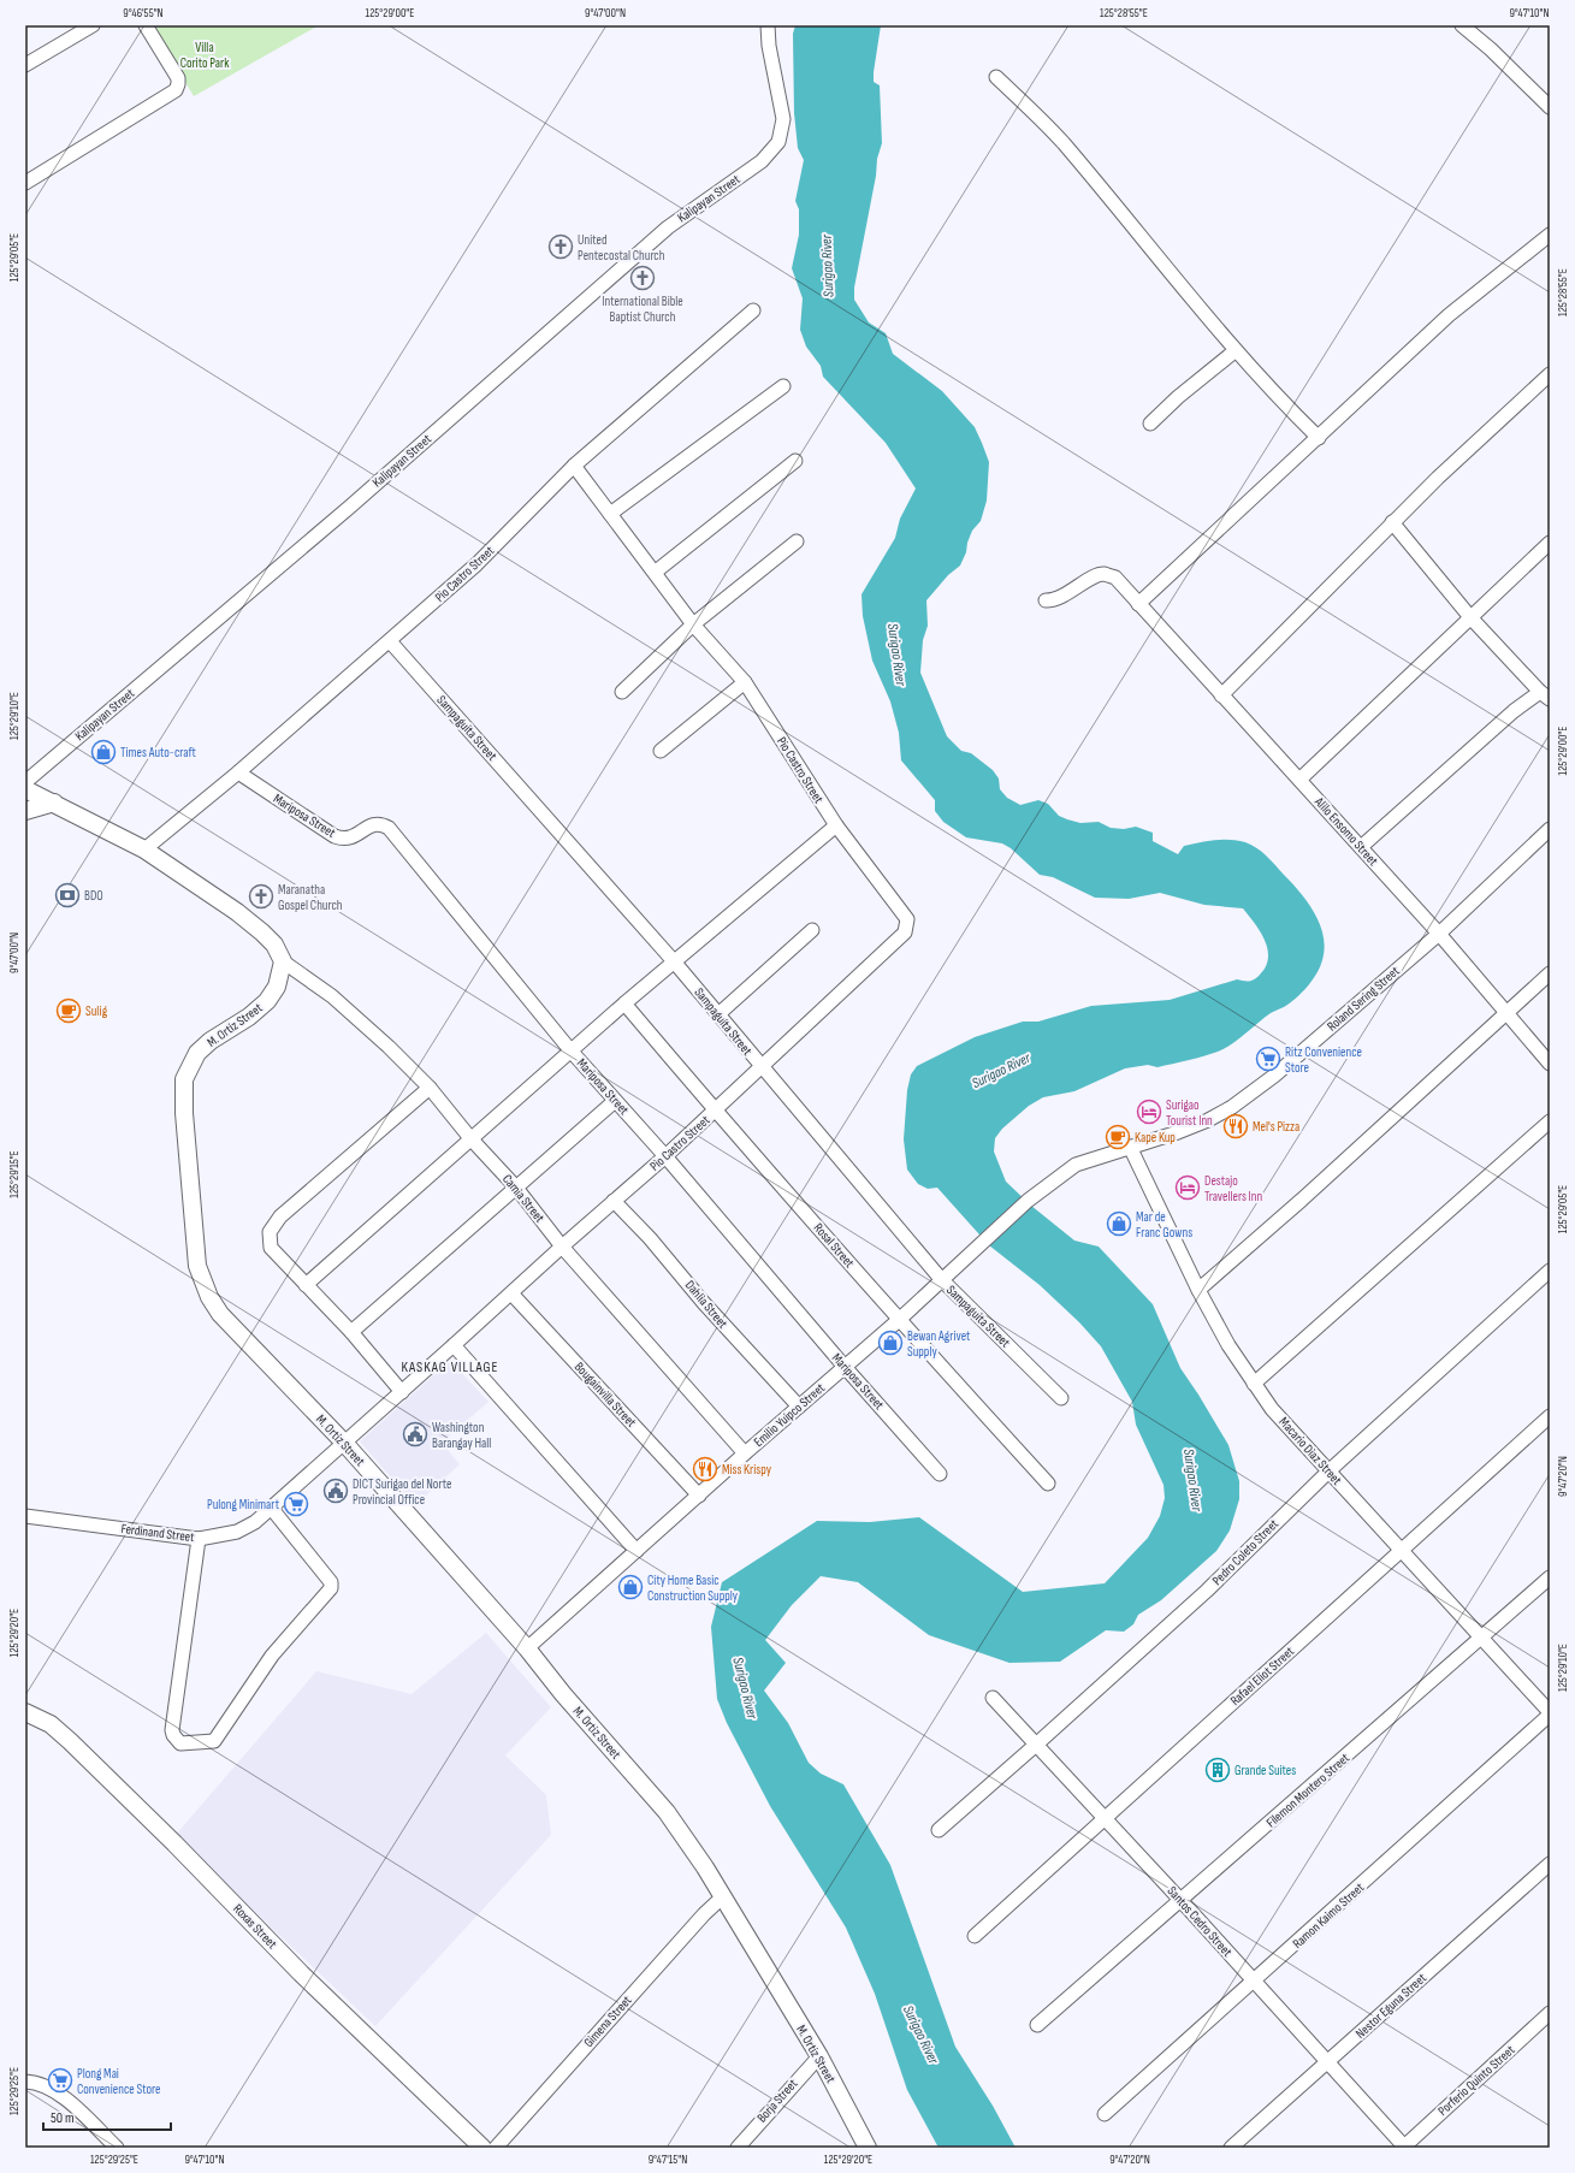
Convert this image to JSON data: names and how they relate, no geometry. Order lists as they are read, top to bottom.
{
  "streets": {
    "street": [
      "Kalipayan Street",
      "Pio Castro Street",
      "Sampaguita Street",
      "Mariposa Street",
      "Alilo Ensomo Street",
      "Roland Sering Street",
      "M. Ortiz Street",
      "Camia Street",
      "Rosal Street",
      "Dahlia Street",
      "Bougainvilla Street",
      "Emilio Yuipco Street",
      "Macario Diaz Street",
      "Ferdinand Street",
      "Pedro Coleto Street",
      "Rafael Eliot Street",
      "Filemon Montero Street",
      "Ramon Kaimo Street",
      "Santos Cedro Street",
      "Roxas Street",
      "Nestor Eguna Street",
      "Gimena Street",
      "Porferio Quinto Street",
      "Borja Street"
    ]
  },
  "crossings": [
    ["Pio Castro Street", "Sampaguita Street"],
    ["Pio Castro Street", "Mariposa Street"],
    ["Pio Castro Street", "M. Ortiz Street"],
    ["Pio Castro Street", "Camia Street"],
    ["Pio Castro Street", "Rosal Street"],
    ["Pio Castro Street", "Dahlia Street"],
    ["Pio Castro Street", "Bougainvilla Street"],
    ["Pio Castro Street", "Ferdinand Street"],
    ["Sampaguita Street", "Emilio Yuipco Street"],
    ["Mariposa Street", "Emilio Yuipco Street"],
    ["Alilo Ensomo Street", "Roland Sering Street"],
    ["Roland Sering Street", "Emilio Yuipco Street"],
    ["Roland Sering Street", "Macario Diaz Street"],
    ["M. Ortiz Street", "Camia Street"],
    ["M. Ortiz Street", "Emilio Yuipco Street"],
    ["M. Ortiz Street", "Ferdinand Street"],
    ["M. Ortiz Street", "Gimena Street"],
    ["M. Ortiz Street", "Borja Street"],
    ["Camia Street", "Emilio Yuipco Street"],
    ["Rosal Street", "Emilio Yuipco Street"],
    ["Dahlia Street", "Emilio Yuipco Street"],
    ["Bougainvilla Street", "Emilio Yuipco Street"],
    ["Emilio Yuipco Street", "Macario Diaz Street"],
    ["Macario Diaz Street", "Pedro Coleto Street"],
    ["Macario Diaz Street", "Rafael Eliot Street"],
    ["Macario Diaz Street", "Filemon Montero Street"],
    ["Macario Diaz Street", "Ramon Kaimo Street"],
    ["Pedro Coleto Street", "Santos Cedro Street"],
    ["Rafael Eliot Street", "Santos Cedro Street"],
    ["Filemon Montero Street", "Santos Cedro Street"],
    ["Ramon Kaimo Street", "Santos Cedro Street"],
    ["Santos Cedro Street", "Nestor Eguna Street"],
    ["Santos Cedro Street", "Porferio Quinto Street"]
  ],
  "districts": ["KASKAG VILLAGE"],
  "water": ["Surigao River"],
  "parks": ["Villa Corito Park"],
  "places": {
    "church": ["United Pentecostal Church", "International Bible Baptist Church", "Maranatha Gospel Church"],
    "shop": [
      "Times Auto-craft",
      "Mar de Franc Gowns",
      "Bewan Agrivet Supply",
      "City Home Basic Construction Supply"
    ],
    "bank": ["BDO"],
    "cafe": ["Sulig", "Kape Kup"],
    "supermarket": ["Ritz Convenience Store", "Pulong Minimart", "Plong Mai Convenience Store"],
    "hotel": ["Surigao Tourist Inn", "Destajo Travellers Inn"],
    "restaurant": ["Mel's Pizza", "Miss Krispy"],
    "public building": ["Washington Barangay Hall", "DICT Surigao del Norte Provincial Office"],
    "building": ["Grande Suites"]
  },
  "scale_bar": "50 m",
  "coordinates": [
    "9°46'55\"N",
    "125°29'00\"E",
    "9°47'00\"N",
    "125°28'55\"E",
    "9°47'10\"N",
    "125°29'05\"E",
    "125°29'10\"E",
    "125°29'15\"E",
    "9°47'20\"N",
    "125°29'20\"E",
    "125°29'25\"E",
    "9°47'15\"N"
  ]
}
